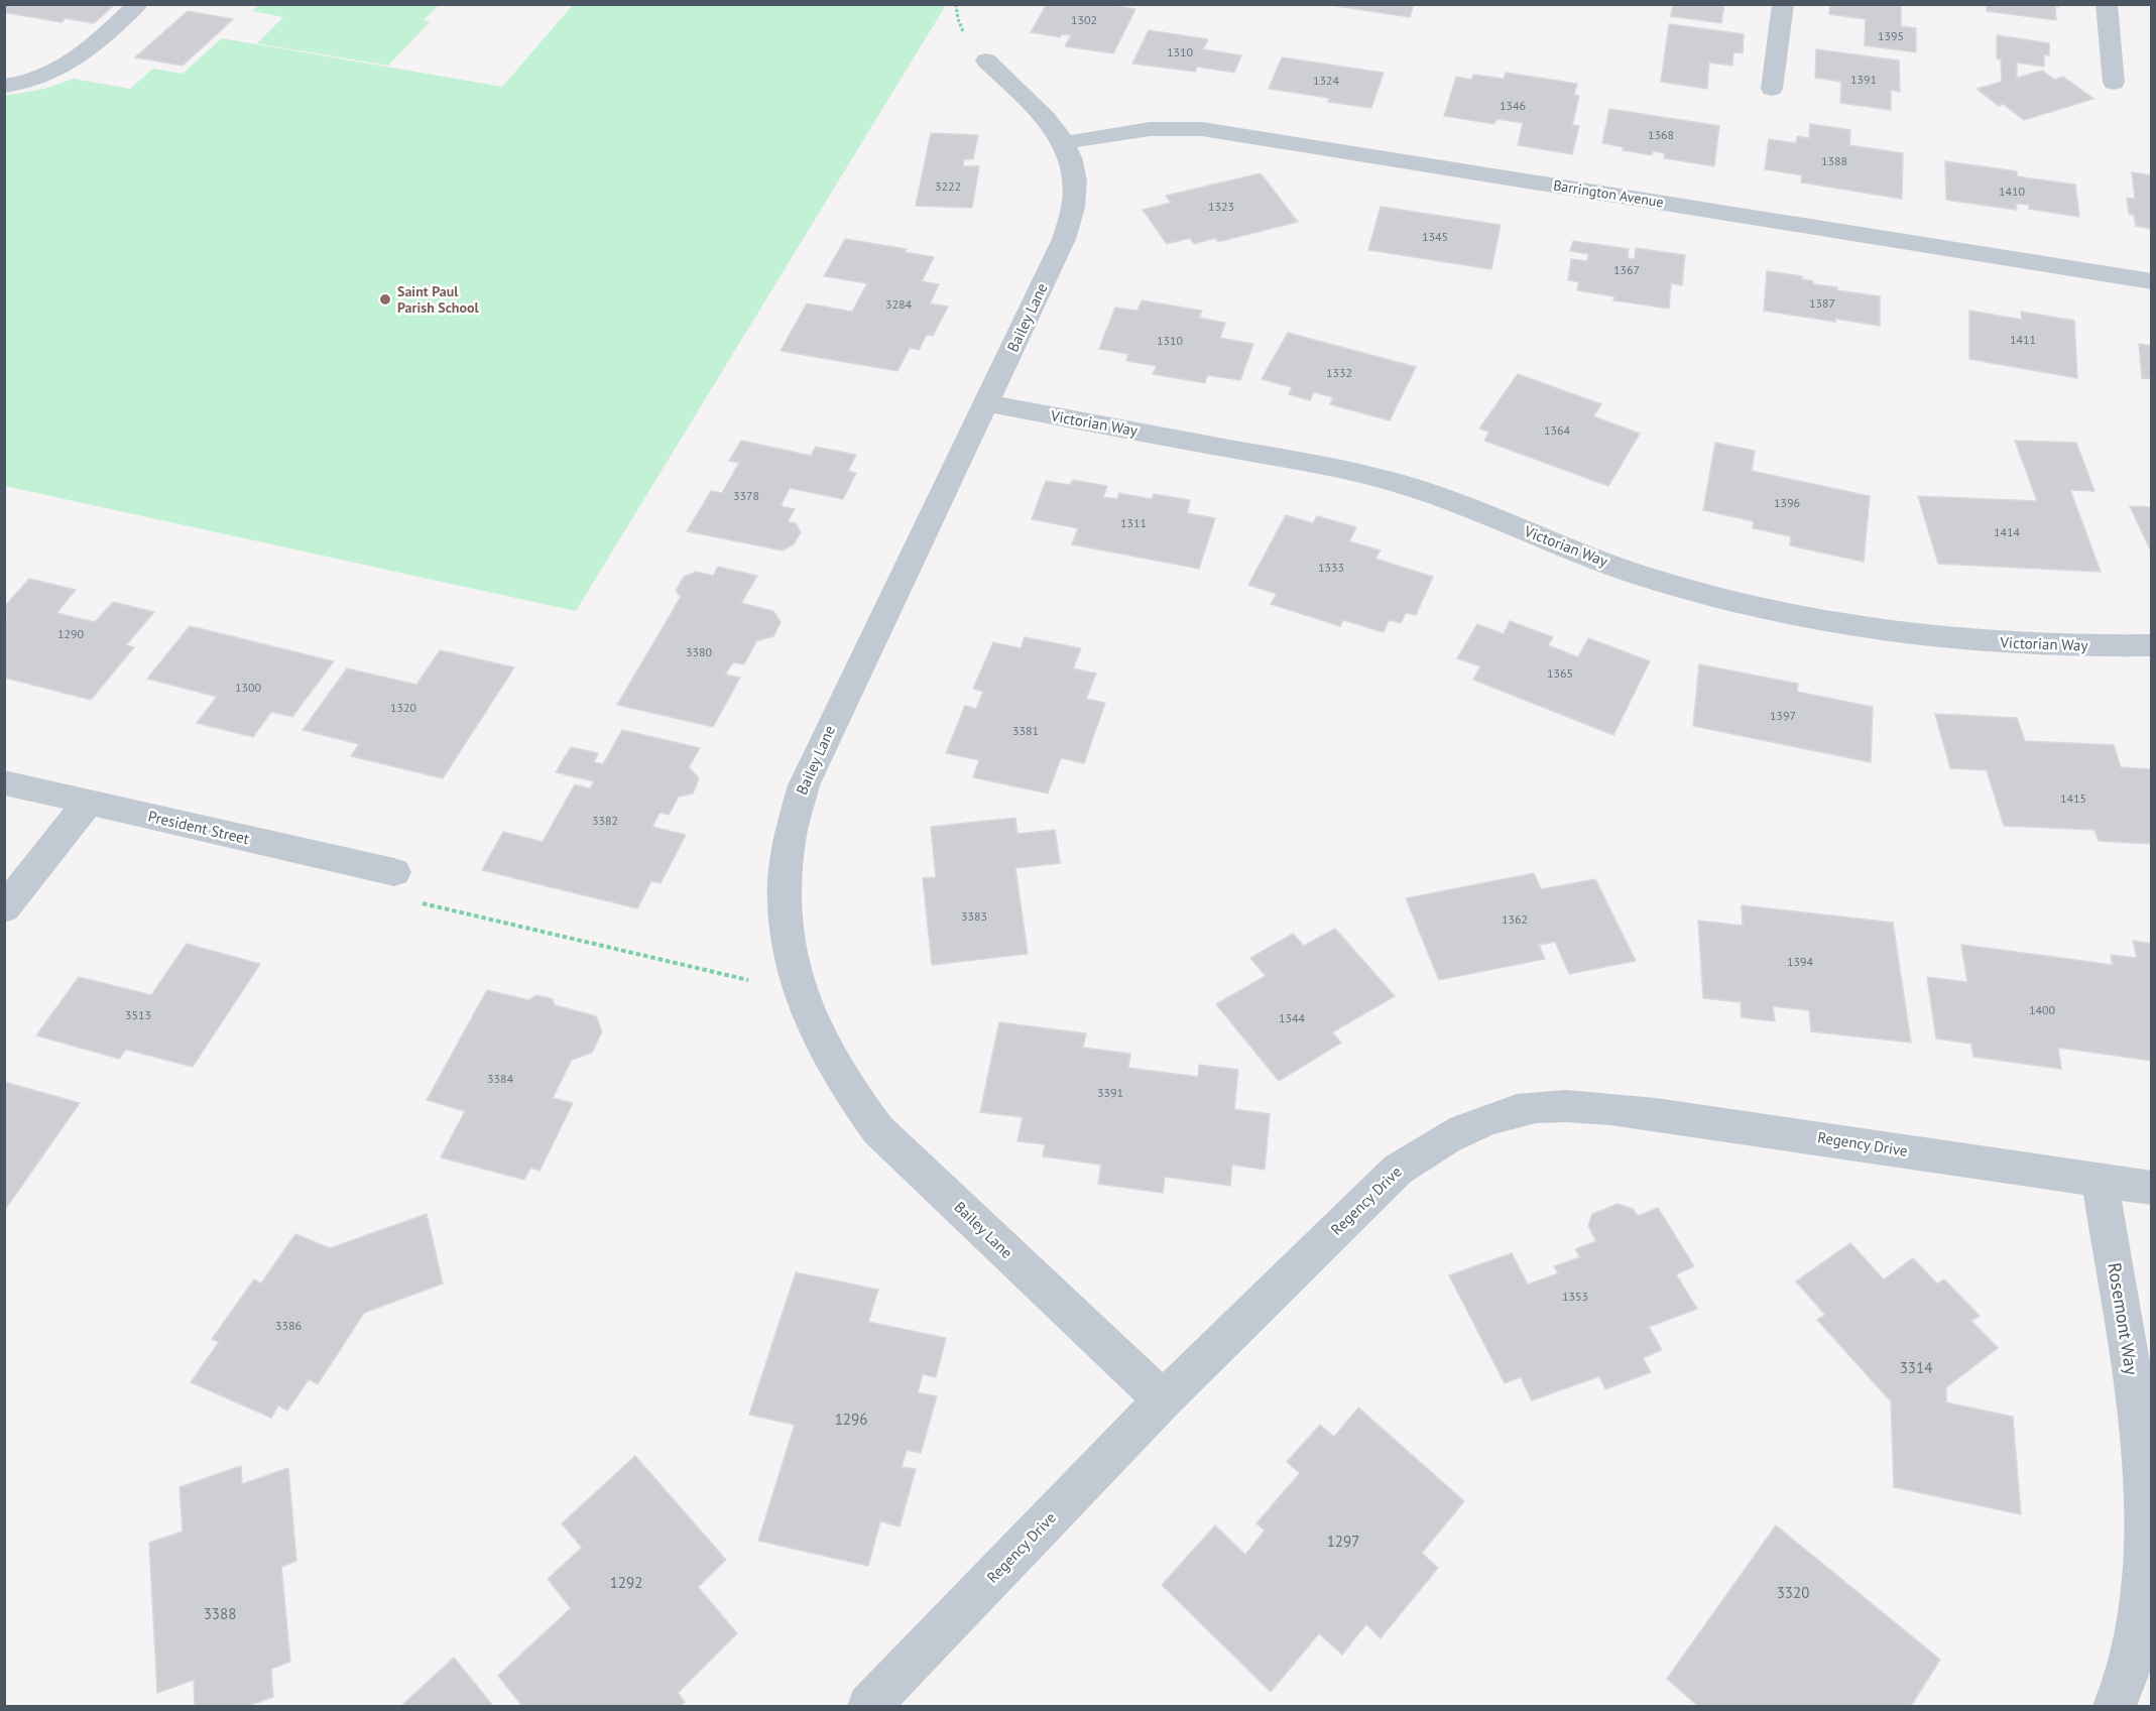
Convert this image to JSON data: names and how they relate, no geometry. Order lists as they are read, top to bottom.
{
  "streets": {
    "street": [
      "Barrington Avenue",
      "Bailey Lane",
      "Victorian Way",
      "President Street",
      "Regency Drive",
      "Rosemont Way"
    ]
  },
  "crossings": [
    ["Barrington Avenue", "Bailey Lane"],
    ["Bailey Lane", "Victorian Way"],
    ["Bailey Lane", "Regency Drive"],
    ["Regency Drive", "Rosemont Way"]
  ],
  "places": ["Saint Paul Parish School"],
  "house_numbers": [
    "1302",
    "1395",
    "1310",
    "1391",
    "1324",
    "1346",
    "1368",
    "1388",
    "3222",
    "1410",
    "1323",
    "1345",
    "1367",
    "1387",
    "3284",
    "1411",
    "1310",
    "1332",
    "1364",
    "3378",
    "1396",
    "1311",
    "1414",
    "1333",
    "1290",
    "3380",
    "1365",
    "1300",
    "1320",
    "1397",
    "3381",
    "1415",
    "3382",
    "3383",
    "1362",
    "1394",
    "1400",
    "3513",
    "1344",
    "3384",
    "3391",
    "1353",
    "3386",
    "3314",
    "1296",
    "1297",
    "1292",
    "3320",
    "3388"
  ]
}
